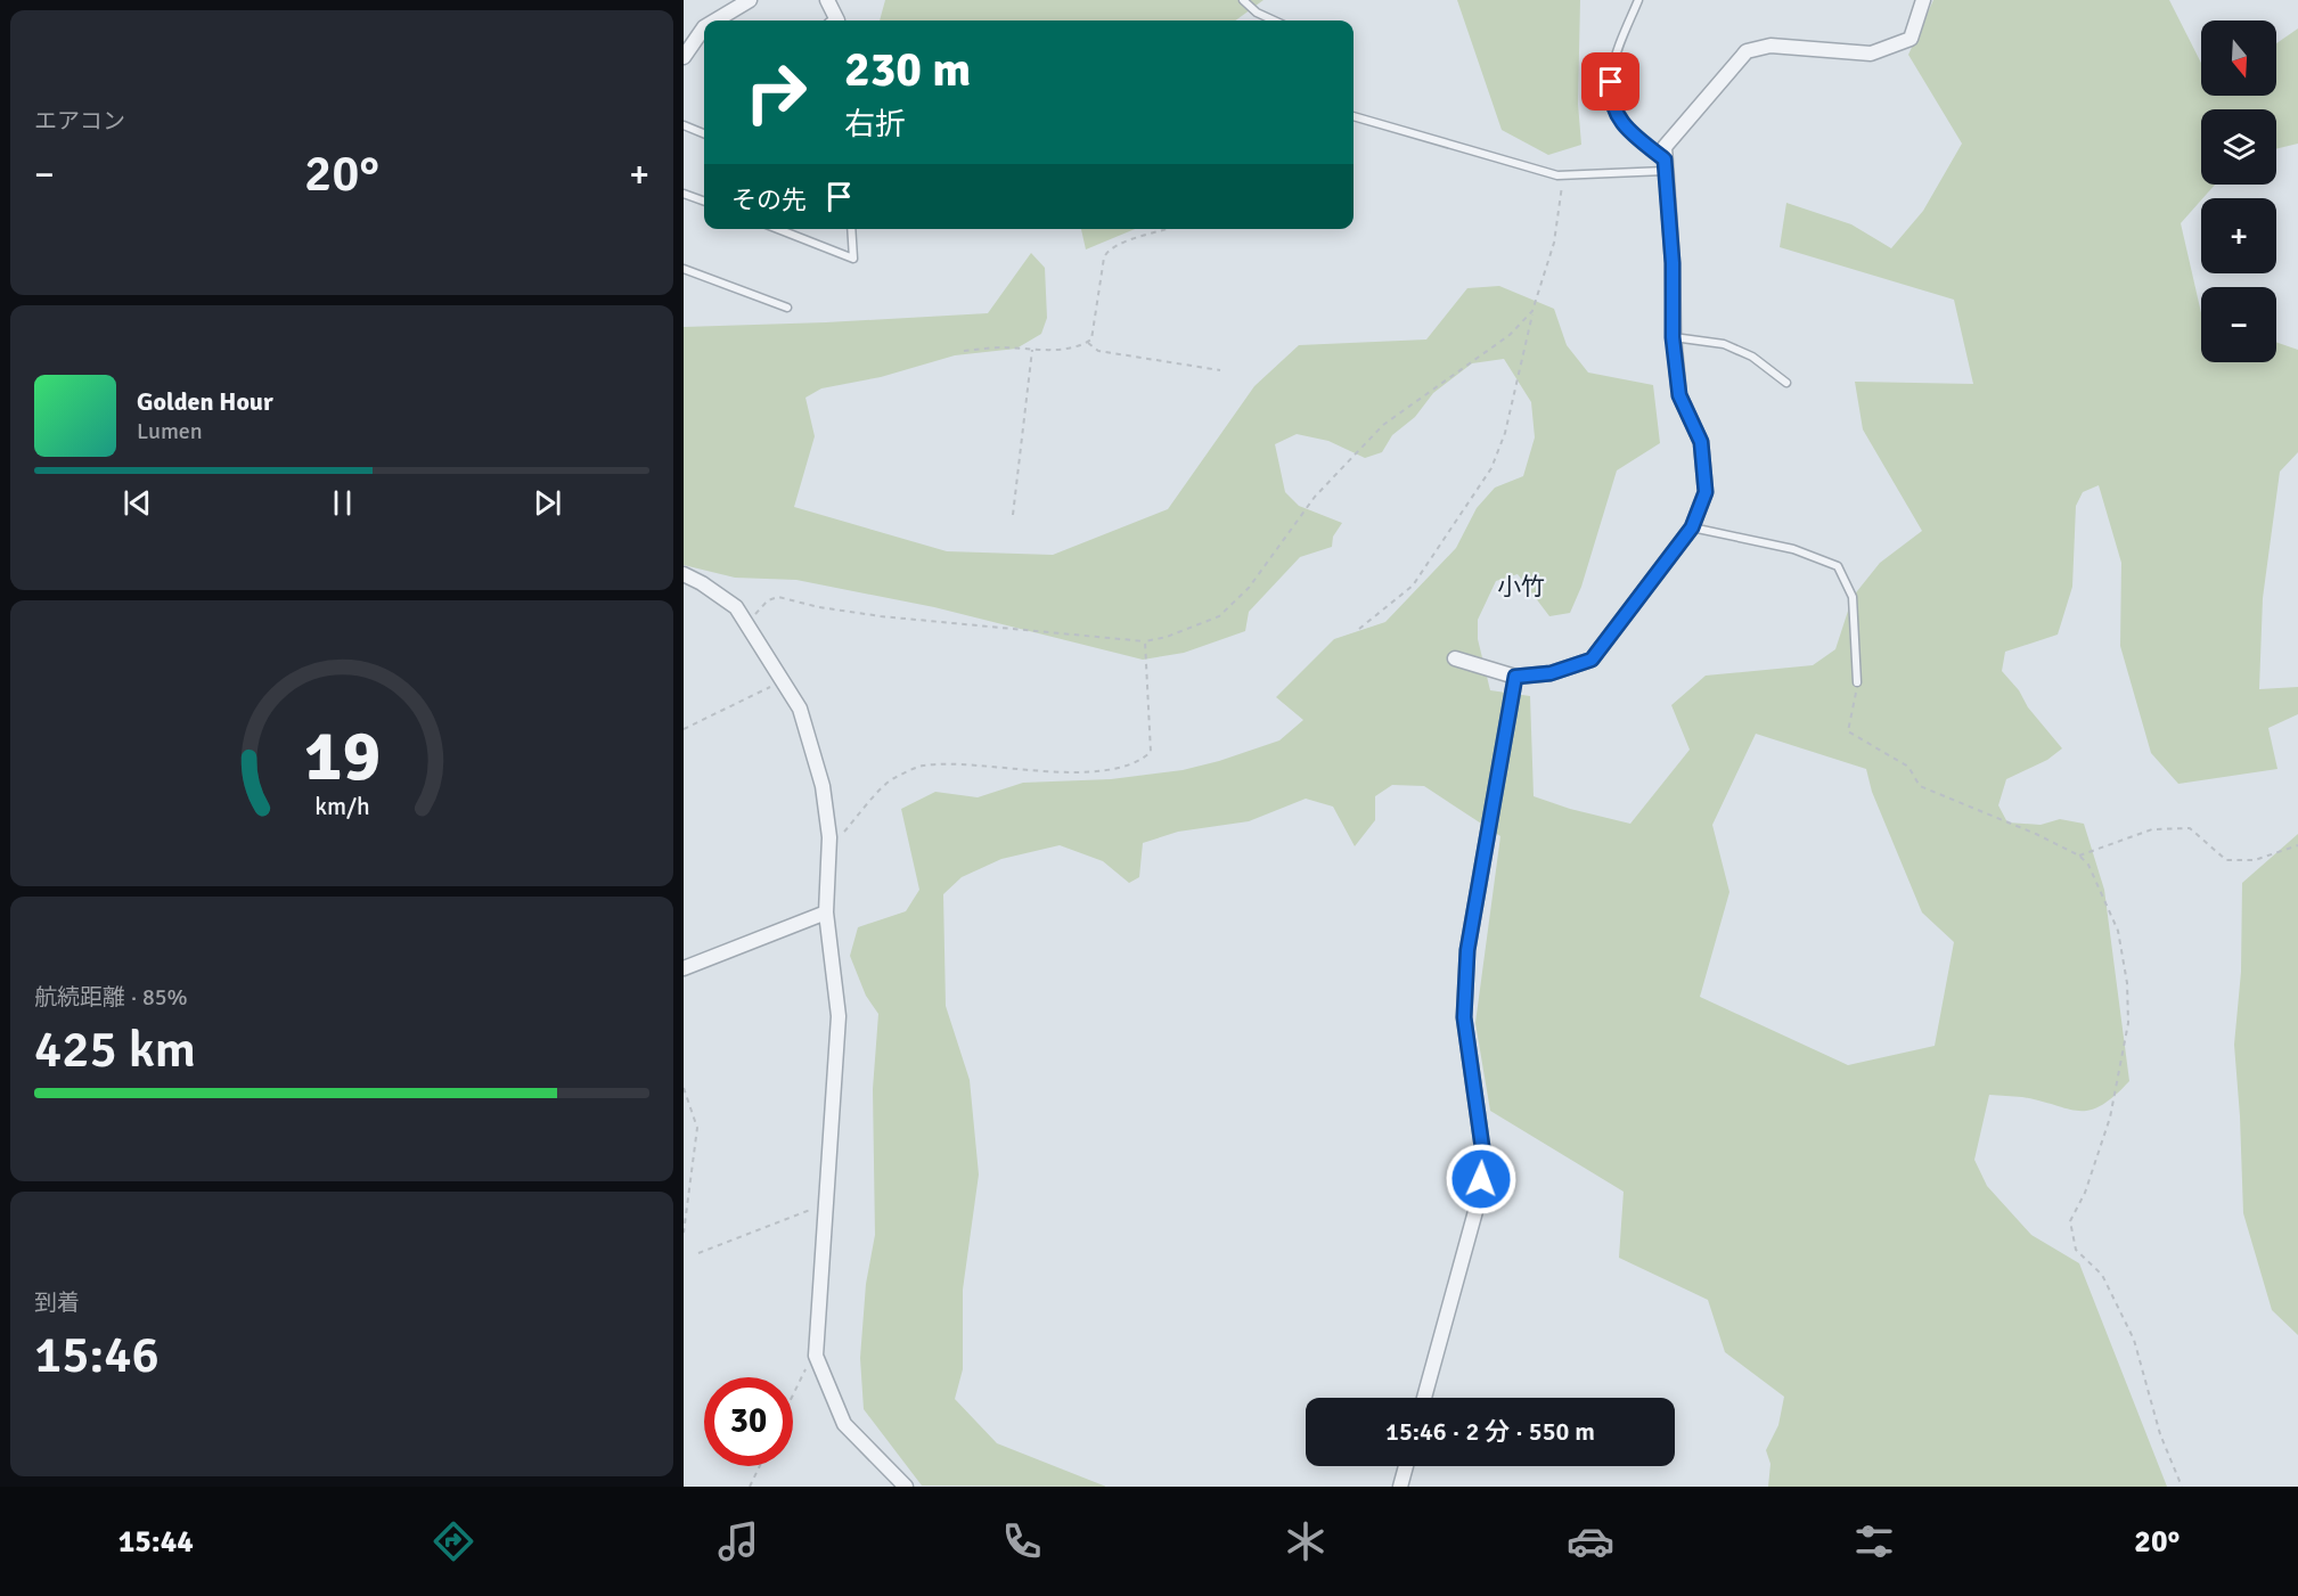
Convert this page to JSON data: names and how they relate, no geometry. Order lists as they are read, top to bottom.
{
  "districts": ["小竹"],
  "north": "bottom",
  "page": {
    "tile": [
      "エアコン",
      ["航続距離 · 85%", "425 km"],
      ["到着", "15:46"]
    ],
    "map_buttons": ["+", "−"],
    "turn": ["230 m", "右折"],
    "heat": ["−", "20°", "+"],
    "then": "その先",
    "song": ["Golden Hour", "Lumen"],
    "limit": "30",
    "trip": "15:46 · 2 分 · 550 m",
    "tabs": ["15:44", "20°"],
    "gauge": ["19", "km/h"]
  }
}
